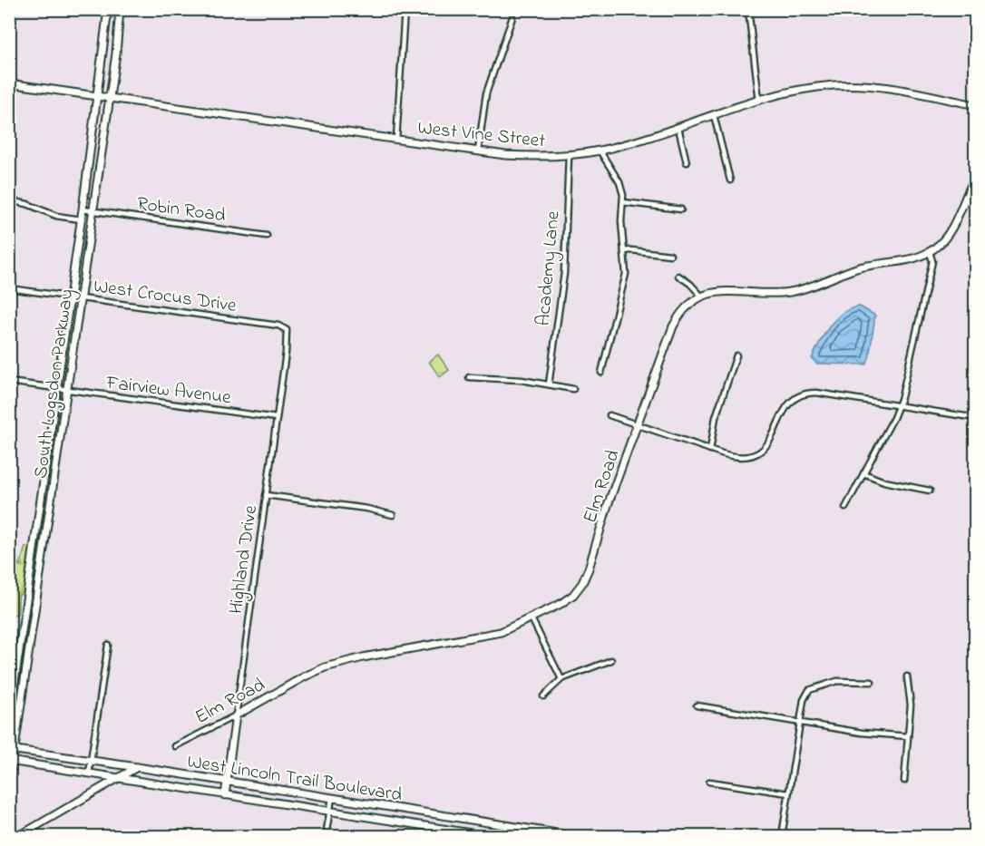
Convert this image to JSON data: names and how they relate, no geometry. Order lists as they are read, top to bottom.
{
  "streets": {
    "main road": [
      "West Vine Street",
      "South Logsdon Parkway",
      "Elm Road",
      "Highland Drive",
      "West Lincoln Trail Boulevard"
    ],
    "street": [
      "Robin Road",
      "Academy Lane",
      "West Crocus Drive",
      "Fairview Avenue"
    ]
  },
  "crossings": [
    ["West Vine Street", "Academy Lane"],
    ["West Vine Street", "South Logsdon Parkway"],
    ["Robin Road", "South Logsdon Parkway"],
    ["West Crocus Drive", "South Logsdon Parkway"],
    ["West Crocus Drive", "Highland Drive"],
    ["South Logsdon Parkway", "Fairview Avenue"],
    ["South Logsdon Parkway", "West Lincoln Trail Boulevard"],
    ["Fairview Avenue", "Highland Drive"],
    ["Elm Road", "Highland Drive"],
    ["Highland Drive", "West Lincoln Trail Boulevard"]
  ]
}
